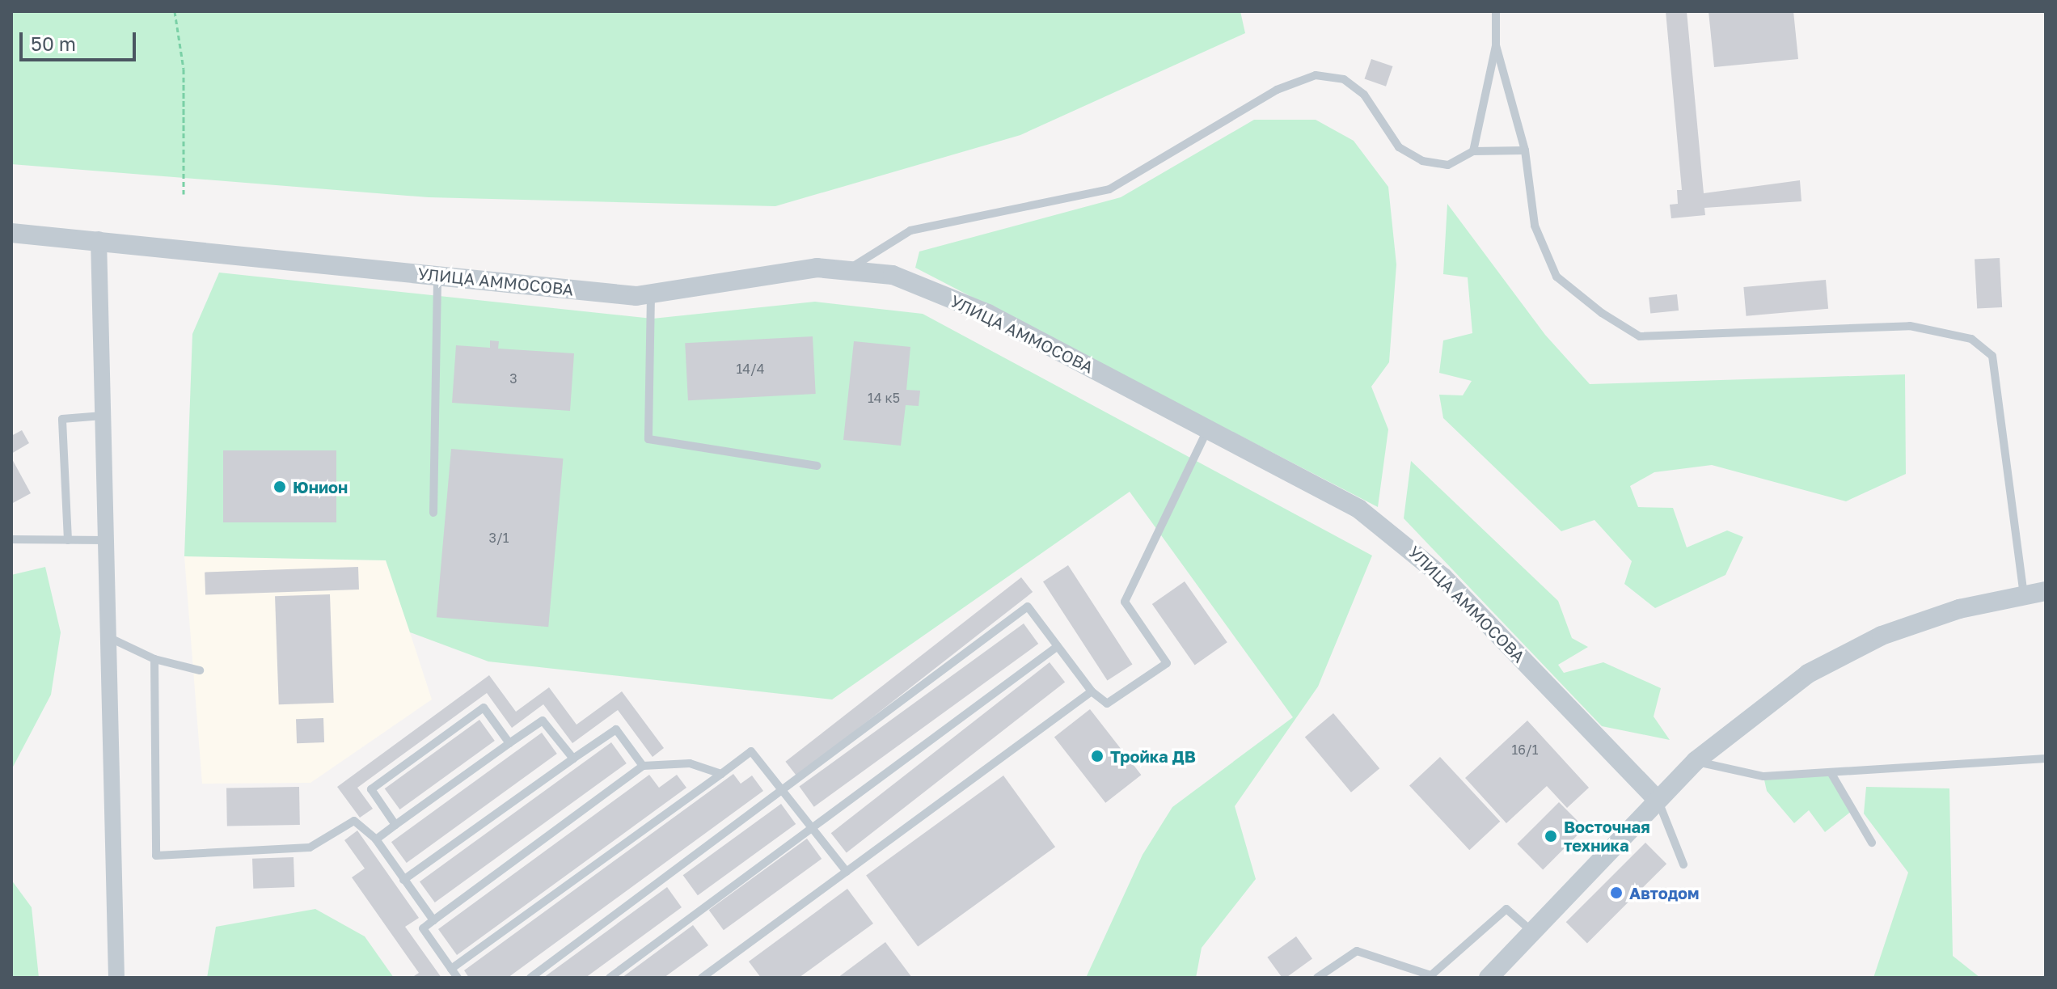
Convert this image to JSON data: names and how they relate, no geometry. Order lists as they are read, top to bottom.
{
  "streets": {
    "street": ["УЛИЦА АММОСОВА"]
  },
  "places": [
    "Юнион",
    "Тройка ДВ",
    "Восточная техника",
    "Автодом"
  ],
  "house_numbers": [
    "14/4",
    "3",
    "14 к5",
    "3/1",
    "16/1"
  ],
  "scale_bar": "50 m"
}
